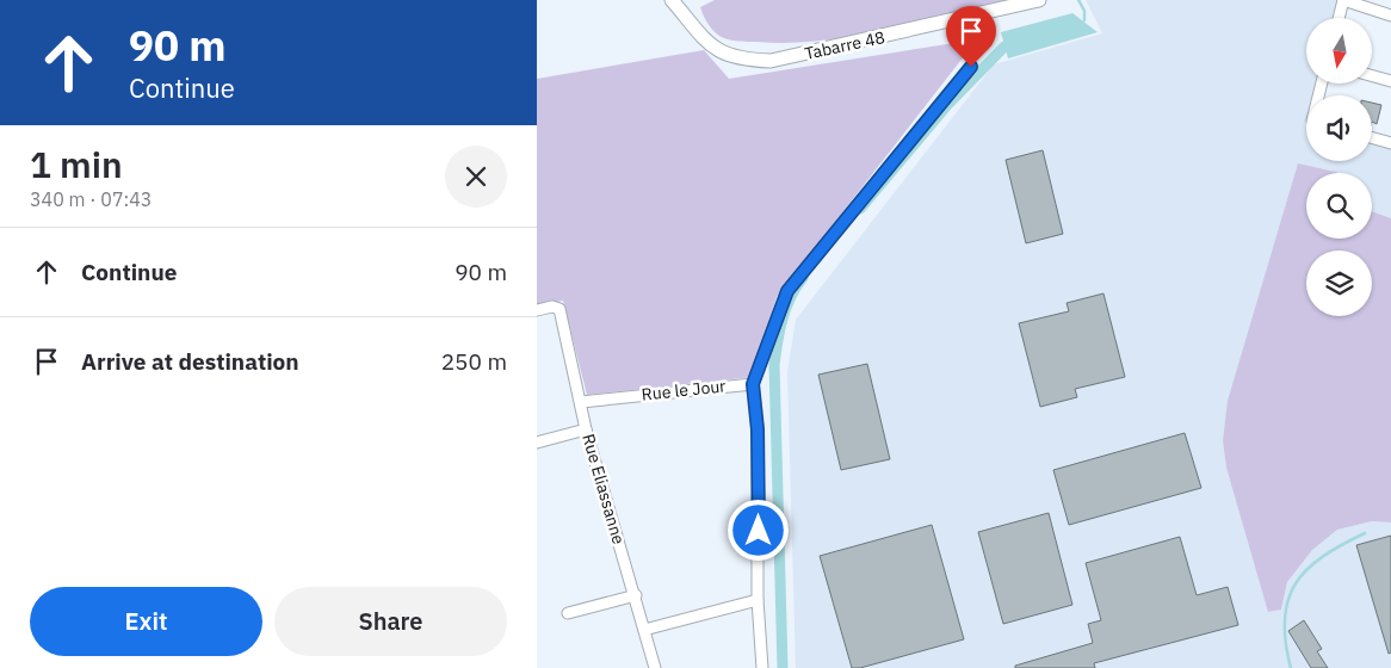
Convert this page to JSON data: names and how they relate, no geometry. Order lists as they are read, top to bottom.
{
  "streets": {
    "street": ["Tabarre 48", "Rue le Jour", "Rue Eliassanne"]
  },
  "crossings": [
    ["Rue le Jour", "Rue Eliassanne"]
  ],
  "north": "bottom",
  "page": {
    "turn": ["90 m", "Continue"],
    "heading": ["1 min", "340 m · 07:43"],
    "list": [
      {
        "name": "Continue",
        "value": "90 m"
      },
      {
        "name": "Arrive at destination",
        "value": "250 m"
      }
    ],
    "buttons": ["Exit", "Share"]
  }
}
